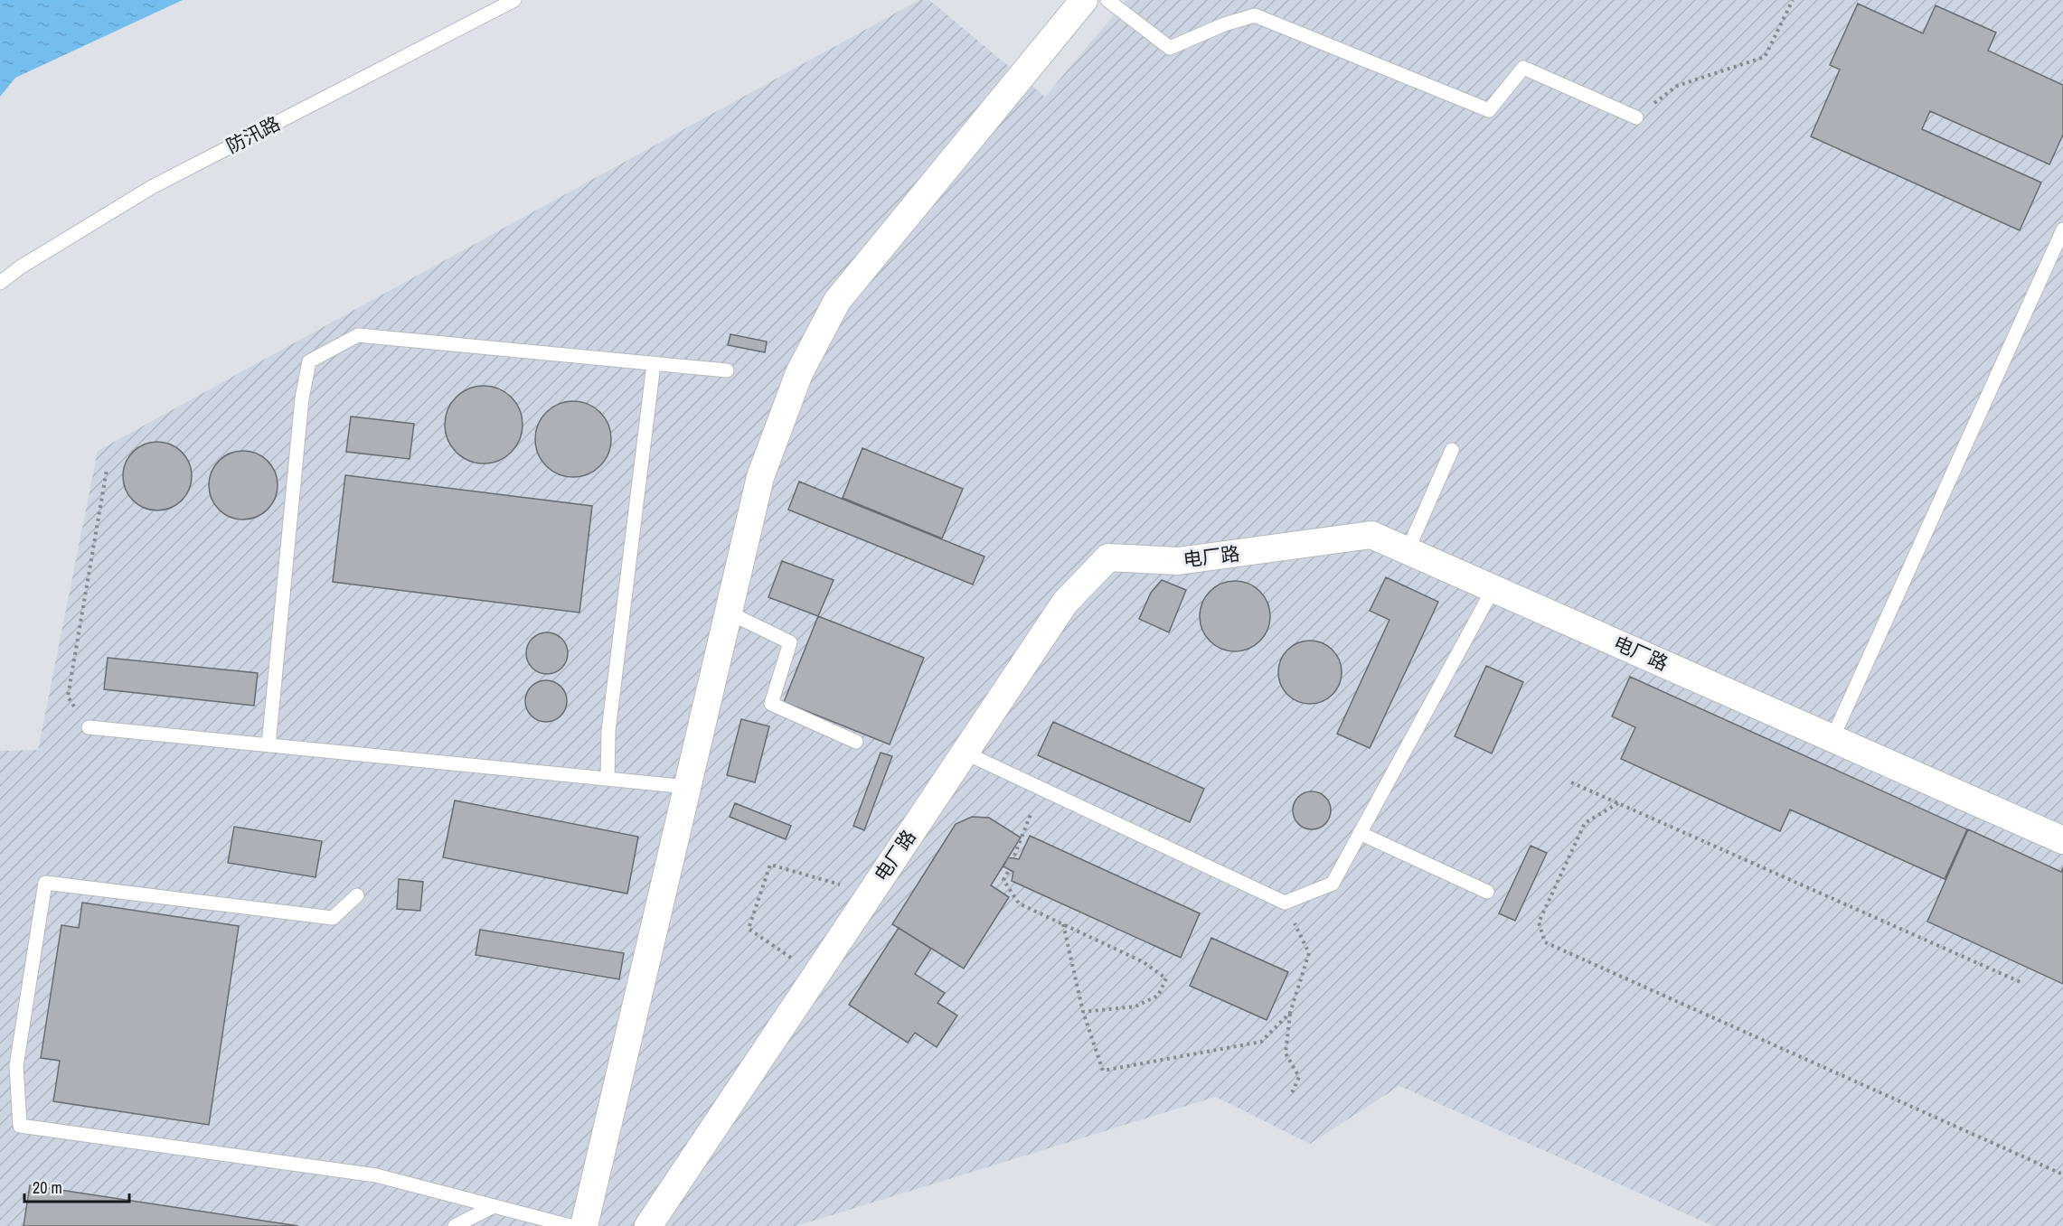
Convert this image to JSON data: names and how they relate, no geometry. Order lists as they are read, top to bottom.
{
  "streets": {
    "street": ["电厂路"],
    "lane": ["防汛路"]
  },
  "scale_bar": "20 m"
}
